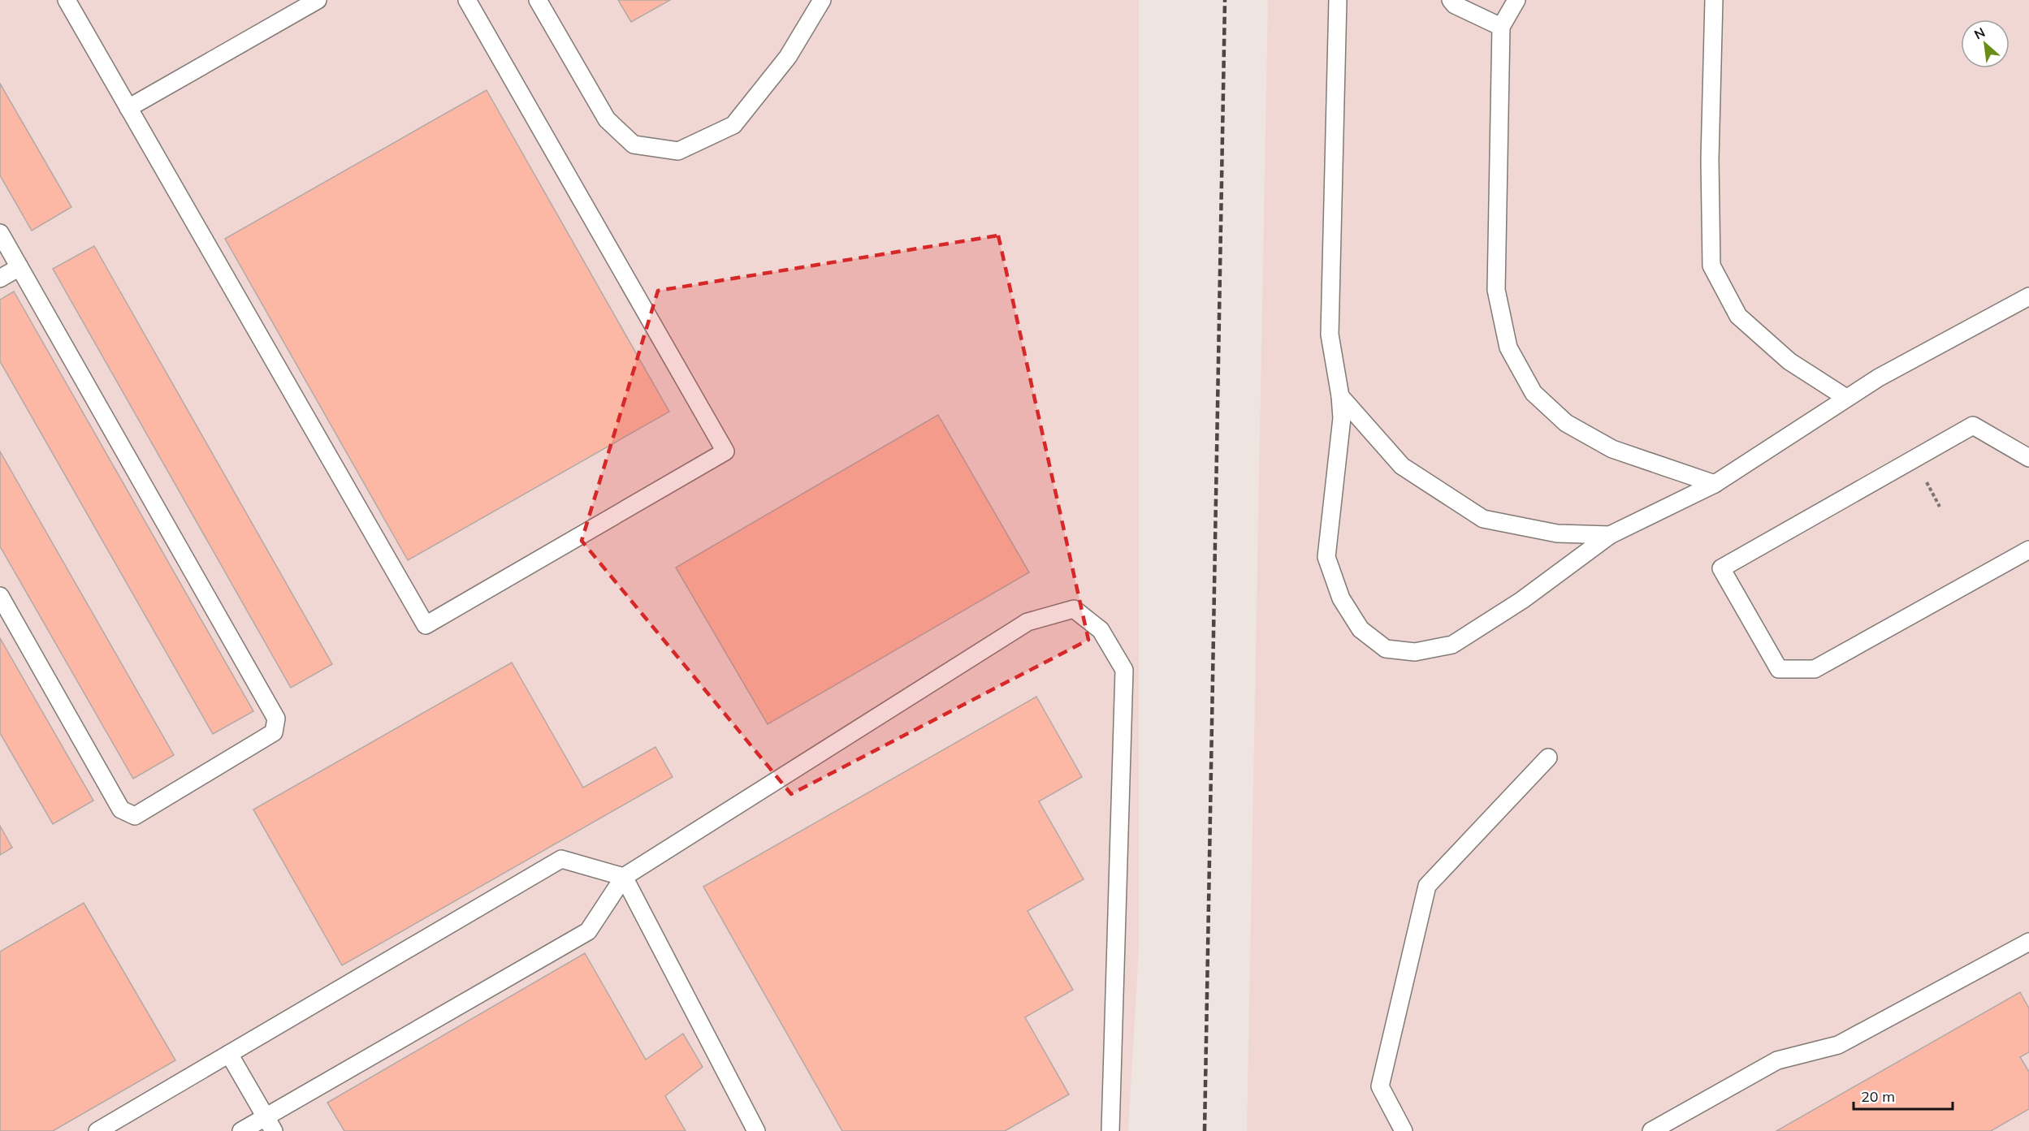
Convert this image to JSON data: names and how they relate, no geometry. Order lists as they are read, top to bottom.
{
  "scale_bar": "20 m",
  "north": "top left"
}
